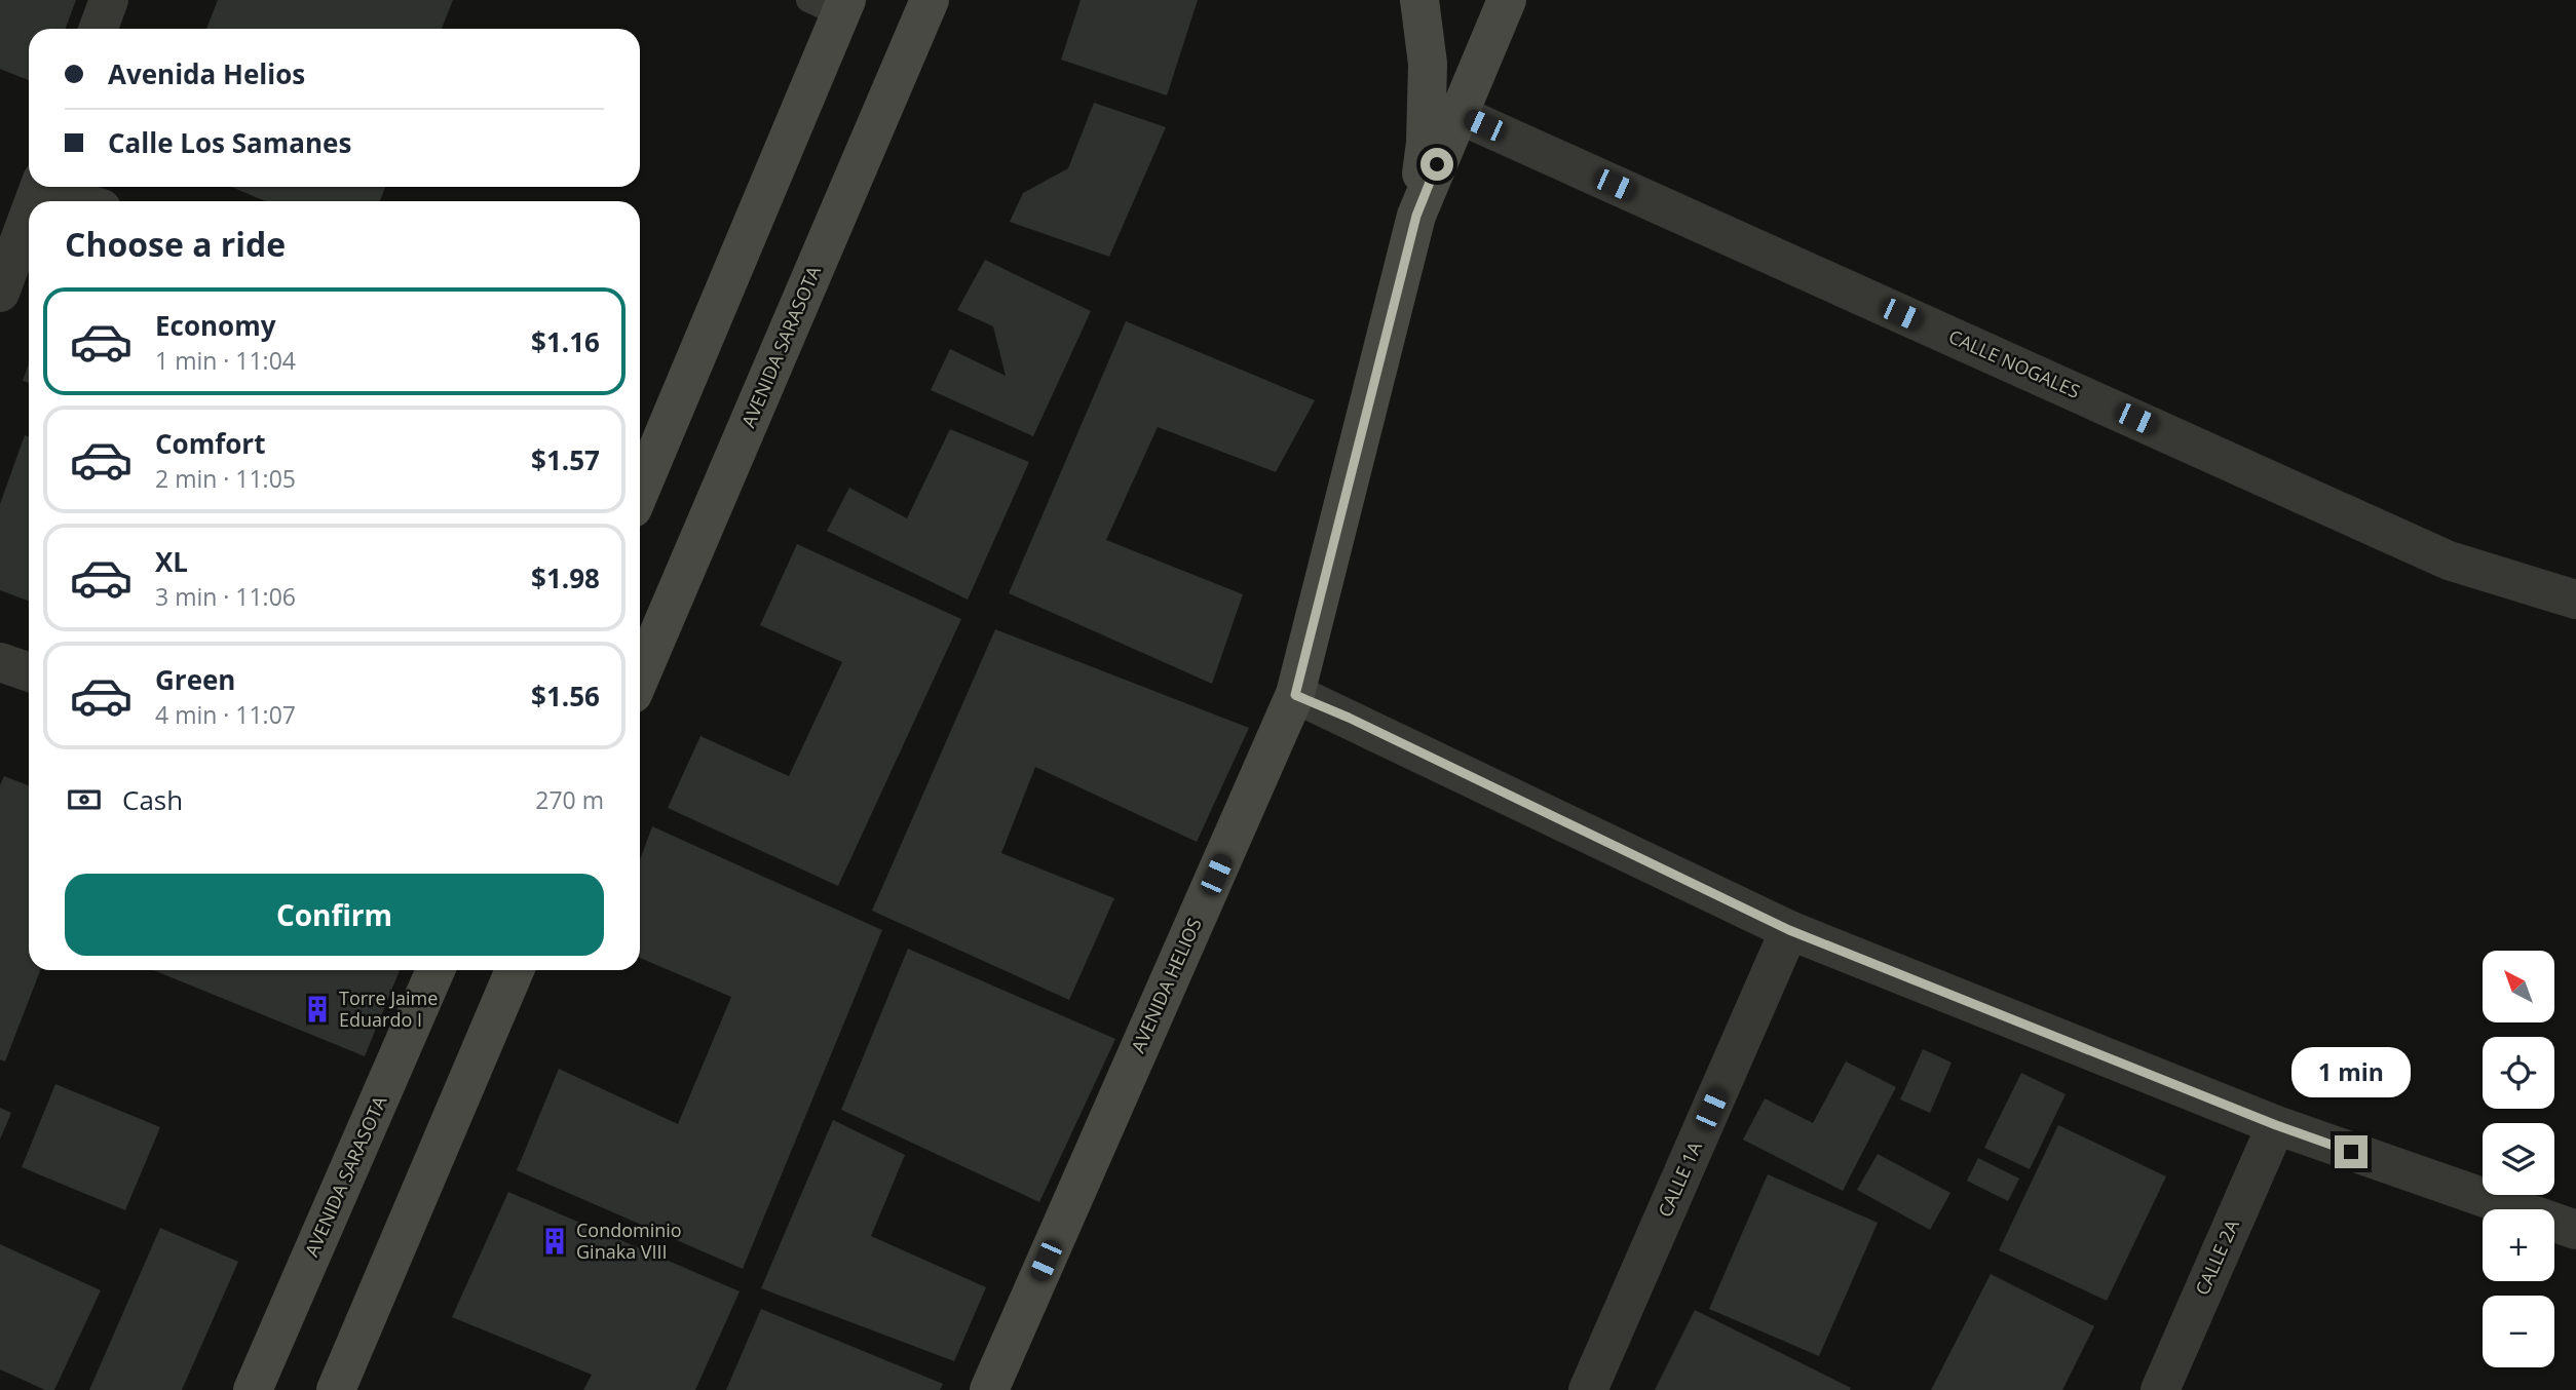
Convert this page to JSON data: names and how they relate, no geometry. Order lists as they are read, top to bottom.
{
  "streets": {
    "main road": ["AVENIDA SARASOTA", "AVENIDA HELIOS"],
    "street": ["CALLE NOGALES", "CALLE 1A", "CALLE 2A"]
  },
  "crossings": [
    ["CALLE NOGALES", "AVENIDA HELIOS"]
  ],
  "places": {
    "building": ["Torre Jaime Eduardo I", "Condominio Ginaka VIII"]
  },
  "north": "top left",
  "page": {
    "banner": ["Avenida Helios", "Calle Los Samanes"],
    "heading": "Choose a ride",
    "list": [
      {
        "name": "Economy",
        "note": "1 min · 11:04",
        "value": "$1.16"
      },
      {
        "name": "Comfort",
        "note": "2 min · 11:05",
        "value": "$1.57"
      },
      {
        "name": "XL",
        "note": "3 min · 11:06",
        "value": "$1.98"
      },
      {
        "name": "Green",
        "note": "4 min · 11:07",
        "value": "$1.56"
      }
    ],
    "pay": ["Cash", "270 m"],
    "buttons": "Confirm",
    "map_buttons": ["+", "−"],
    "bubble": "1 min"
  }
}
